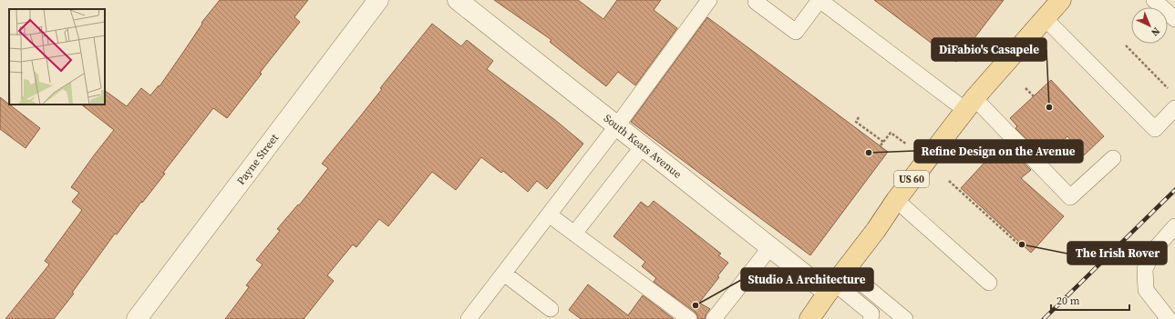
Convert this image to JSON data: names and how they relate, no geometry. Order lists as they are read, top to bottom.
{
  "streets": {
    "main road": ["US 60"],
    "street": ["South Keats Avenue", "Payne Street"]
  },
  "crossings": [
    ["South Keats Avenue", "US 60"]
  ],
  "places": [
    "DiFabio's Casapele",
    "Refine Design on the Avenue",
    "The Irish Rover",
    "Studio A Architecture"
  ],
  "scale_bar": "20 m",
  "north": "bottom right"
}
